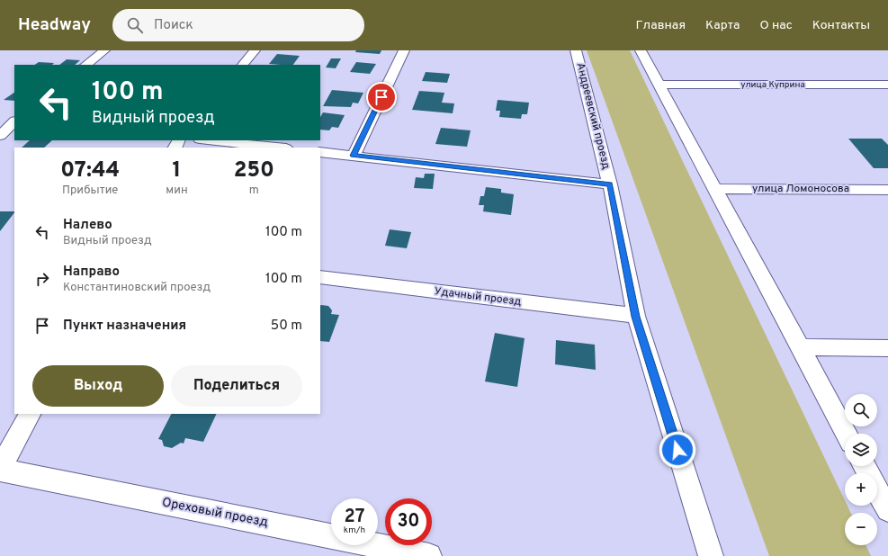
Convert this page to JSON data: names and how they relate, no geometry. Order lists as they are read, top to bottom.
{
  "streets": {
    "street": [
      "улица Куприна",
      "Андреевский проезд",
      "улица Ломоносова",
      "Удачный проезд",
      "Ореховый проезд"
    ]
  },
  "crossings": [
    ["Андреевский проезд", "Удачный проезд"]
  ],
  "page": {
    "header": "Headway",
    "search": "Поиск",
    "nav": [
      "Главная",
      "Карта",
      "О нас",
      "Контакты"
    ],
    "turn": ["100 m", "Видный проезд"],
    "eta": [
      "07:44",
      "Прибытие",
      "1",
      "мин",
      "250",
      "m"
    ],
    "list": [
      {
        "name": "Налево",
        "note": "Видный проезд",
        "value": "100 m"
      },
      {
        "name": "Направо",
        "note": "Константиновский проезд",
        "value": "100 m"
      },
      {
        "name": "Пункт назначения",
        "value": "50 m"
      }
    ],
    "buttons": ["Выход", "Поделиться"],
    "map_buttons": ["+", "−"],
    "speed": "27 km/h",
    "limit": "30"
  }
}
